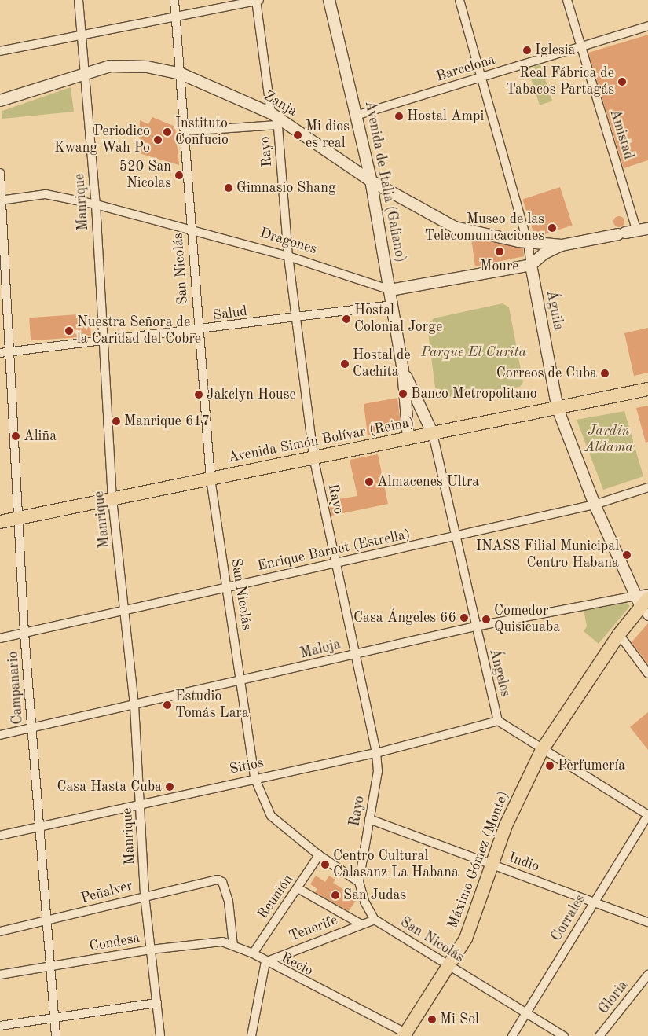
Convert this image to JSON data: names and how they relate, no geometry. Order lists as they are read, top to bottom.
{
  "streets": {
    "main road": [
      "Zanja",
      "Avenida de Italia (Galiano)",
      "Dragones",
      "Águila",
      "Avenida Simón Bolívar (Reina)",
      "Máximo Gómez (Monte)"
    ],
    "street": [
      "Barcelona",
      "Amistad",
      "Rayo",
      "Manrique",
      "San Nicolás",
      "Salud",
      "Enrique Barnet (Estrella)",
      "Maloja",
      "Ángeles",
      "Campanario",
      "Sitios",
      "Indio",
      "Peñalver",
      "Reunión",
      "Corrales",
      "Tenerife",
      "Condesa",
      "Recio",
      "Gloria"
    ]
  },
  "crossings": [
    ["Barcelona", "Amistad"],
    ["Barcelona", "Avenida de Italia (Galiano)"],
    ["Barcelona", "Águila"],
    ["Zanja", "Rayo"],
    ["Zanja", "Avenida de Italia (Galiano)"],
    ["Zanja", "Manrique"],
    ["Zanja", "Dragones"],
    ["Zanja", "San Nicolás"],
    ["Zanja", "Águila"],
    ["Amistad", "Dragones"],
    ["Rayo", "Dragones"],
    ["Rayo", "San Nicolás"],
    ["Rayo", "Salud"],
    ["Rayo", "Avenida Simón Bolívar (Reina)"],
    ["Rayo", "Enrique Barnet (Estrella)"],
    ["Rayo", "Maloja"],
    ["Rayo", "Sitios"],
    ["Rayo", "Indio"],
    ["Avenida de Italia (Galiano)", "Dragones"],
    ["Avenida de Italia (Galiano)", "Salud"],
    ["Avenida de Italia (Galiano)", "Avenida Simón Bolívar (Reina)"],
    ["Avenida de Italia (Galiano)", "Ángeles"],
    ["Manrique", "Dragones"],
    ["Manrique", "Salud"],
    ["Manrique", "Avenida Simón Bolívar (Reina)"],
    ["Manrique", "Enrique Barnet (Estrella)"],
    ["Manrique", "Maloja"],
    ["Manrique", "Sitios"],
    ["Manrique", "Peñalver"],
    ["Manrique", "Condesa"],
    ["Dragones", "San Nicolás"],
    ["Dragones", "Águila"],
    ["Dragones", "Campanario"],
    ["San Nicolás", "Salud"],
    ["San Nicolás", "Avenida Simón Bolívar (Reina)"],
    ["San Nicolás", "Enrique Barnet (Estrella)"],
    ["San Nicolás", "Maloja"],
    ["San Nicolás", "Sitios"],
    ["San Nicolás", "Máximo Gómez (Monte)"],
    ["San Nicolás", "Reunión"],
    ["San Nicolás", "Corrales"],
    ["San Nicolás", "Tenerife"],
    ["Águila", "Avenida Simón Bolívar (Reina)"],
    ["Águila", "Enrique Barnet (Estrella)"],
    ["Águila", "Maloja"],
    ["Águila", "Máximo Gómez (Monte)"],
    ["Salud", "Campanario"],
    ["Avenida Simón Bolívar (Reina)", "Ángeles"],
    ["Avenida Simón Bolívar (Reina)", "Campanario"],
    ["Enrique Barnet (Estrella)", "Ángeles"],
    ["Enrique Barnet (Estrella)", "Campanario"],
    ["Maloja", "Ángeles"],
    ["Maloja", "Campanario"],
    ["Maloja", "Máximo Gómez (Monte)"],
    ["Ángeles", "Sitios"],
    ["Campanario", "Sitios"],
    ["Campanario", "Peñalver"],
    ["Campanario", "Condesa"],
    ["Máximo Gómez (Monte)", "Indio"],
    ["Máximo Gómez (Monte)", "Recio"],
    ["Indio", "Corrales"],
    ["Peñalver", "Condesa"],
    ["Peñalver", "Recio"],
    ["Reunión", "Recio"],
    ["Tenerife", "Recio"],
    ["Condesa", "Recio"]
  ],
  "parks": ["Parque El Curita", "Jardín Aldama"],
  "places": [
    "Iglesia",
    "Real Fábrica de Tabacos Partagás",
    "Hostal Ampi",
    "Instituto Confucio",
    "Mi dios es real",
    "Periodico Kwang Wah Po",
    "520 San Nicolas",
    "Gimnasio Shang",
    "Museo de las Telecomunicaciones",
    "Moure",
    "Hostal Colonial Jorge",
    "Nuestra Señora de la Caridad del Cobre",
    "Hostal de Cachita",
    "Correos de Cuba",
    "Banco Metropolitano",
    "Jakclyn House",
    "Manrique 617",
    "Aliña",
    "Almacenes Ultra",
    "INASS Filial Municipal Centro Habana",
    "Casa Ángeles 66",
    "Comedor Quisicuaba",
    "Estudio Tomás Lara",
    "Perfumería",
    "Casa Hasta Cuba",
    "Centro Cultural Calasanz La Habana",
    "San Judas",
    "Mi Sol"
  ]
}
